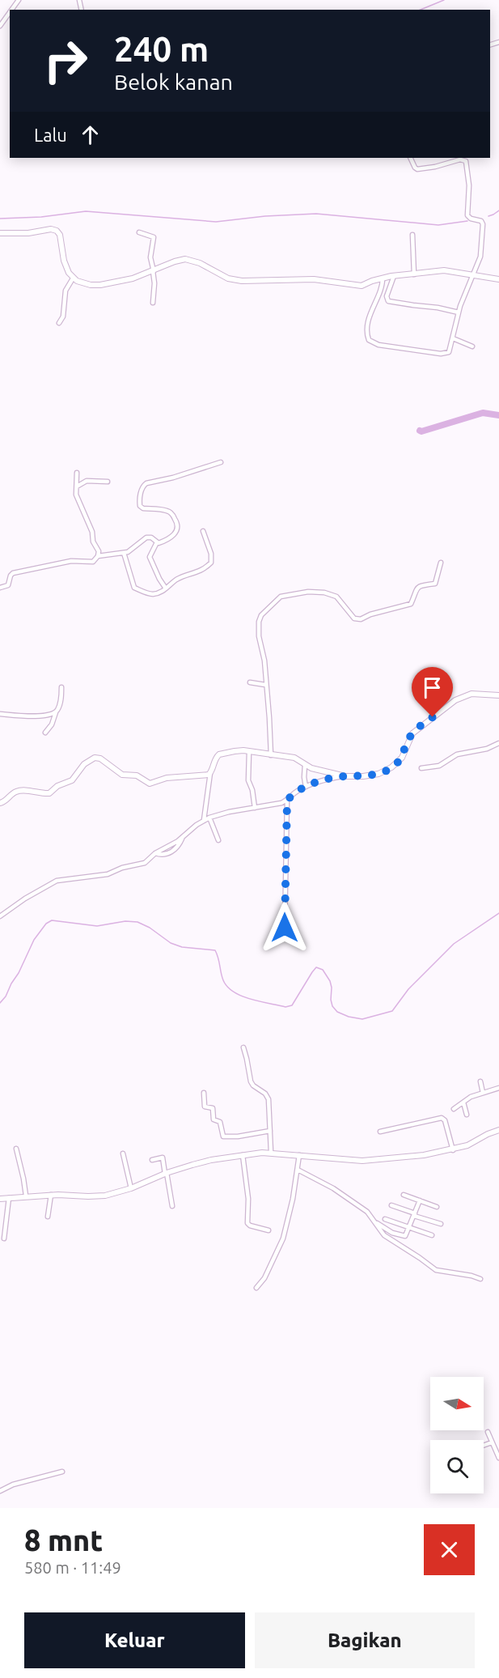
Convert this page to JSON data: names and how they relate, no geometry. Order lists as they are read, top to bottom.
{
  "north": "right",
  "page": {
    "turn": ["240 m", "Belok kanan"],
    "then": "Lalu",
    "heading": ["8 mnt", "580 m · 11:49"],
    "buttons": ["Keluar", "Bagikan"]
  }
}
